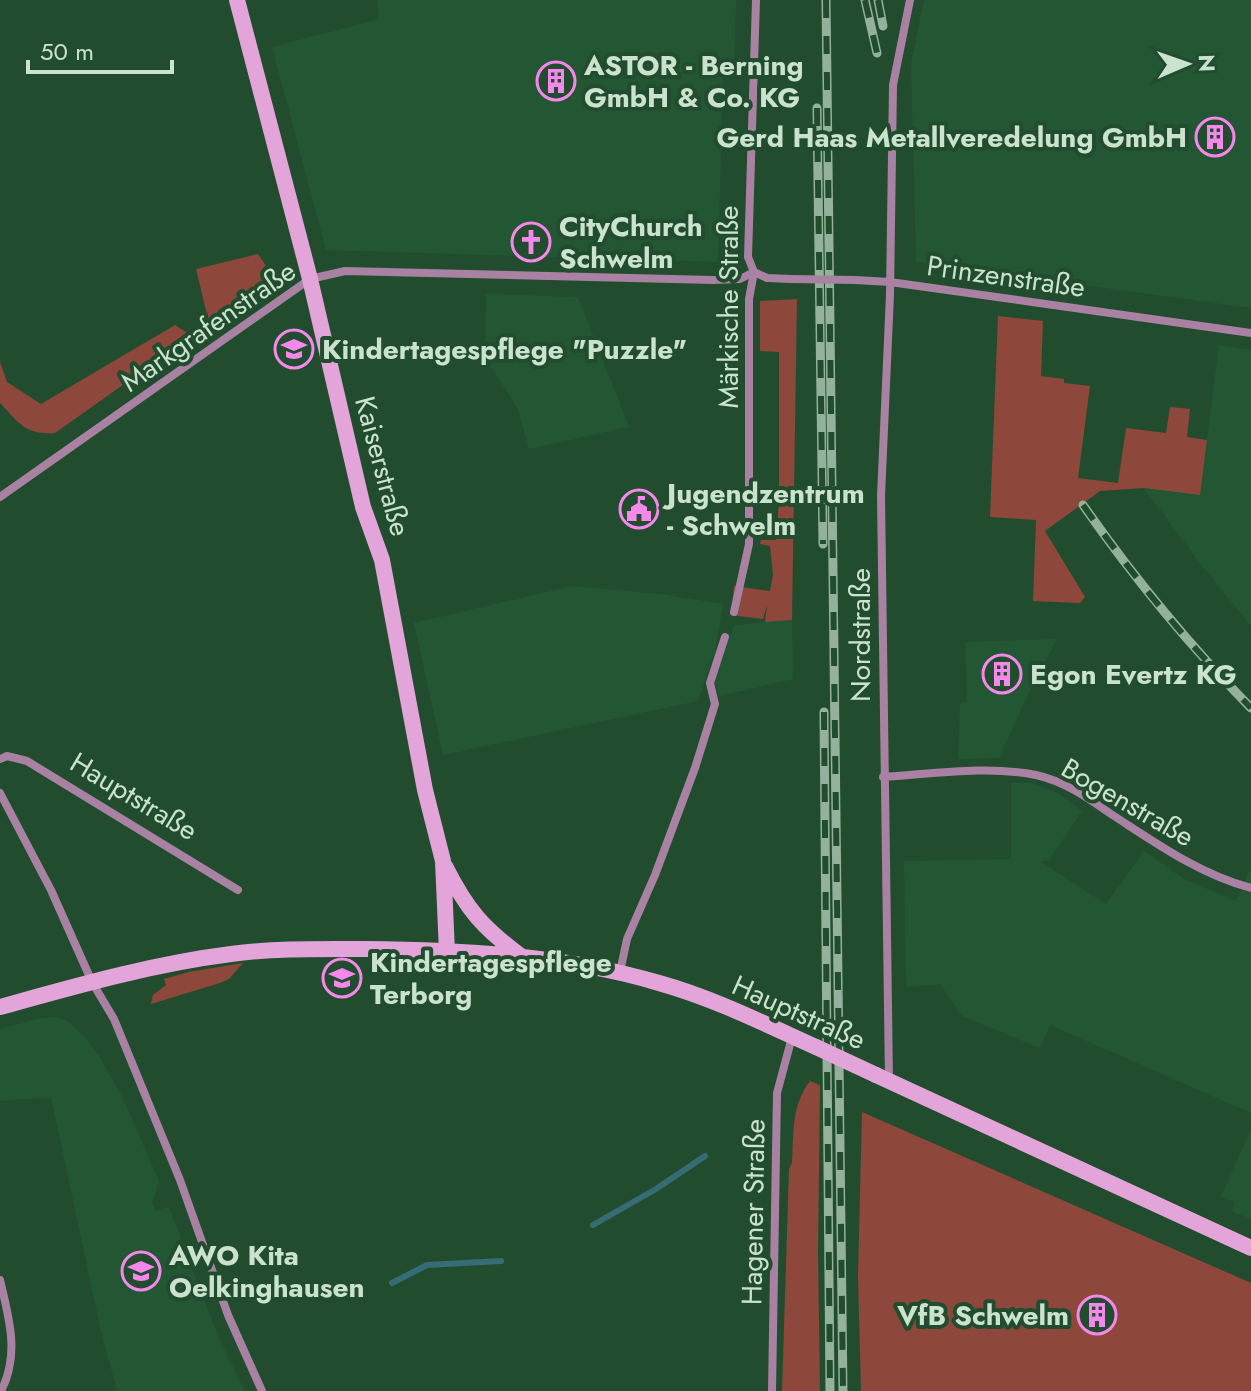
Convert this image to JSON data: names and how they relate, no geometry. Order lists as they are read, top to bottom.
{
  "streets": {
    "main road": ["Kaiserstraße", "Hauptstraße"],
    "street": [
      "Prinzenstraße",
      "Märkische Straße",
      "Markgrafenstraße",
      "Nordstraße",
      "Bogenstraße",
      "Hagener Straße"
    ]
  },
  "crossings": [
    ["Prinzenstraße", "Märkische Straße"],
    ["Prinzenstraße", "Markgrafenstraße"],
    ["Prinzenstraße", "Nordstraße"],
    ["Märkische Straße", "Markgrafenstraße"],
    ["Markgrafenstraße", "Kaiserstraße"],
    ["Kaiserstraße", "Hauptstraße"],
    ["Nordstraße", "Hauptstraße"],
    ["Nordstraße", "Bogenstraße"],
    ["Hauptstraße", "Hagener Straße"]
  ],
  "places": {
    "building": [
      "ASTOR - Berning GmbH & Co. KG",
      "Gerd Haas Metallveredelung GmbH",
      "Egon Evertz KG",
      "VfB Schwelm"
    ],
    "church": ["CityChurch Schwelm"],
    "school or university": ["Kindertagespflege \"Puzzle\"", "Kindertagespflege Terborg", "AWO Kita Oelkinghausen"],
    "public building": ["Jugendzentrum - Schwelm"]
  },
  "scale_bar": "50 m",
  "north": "right"
}
